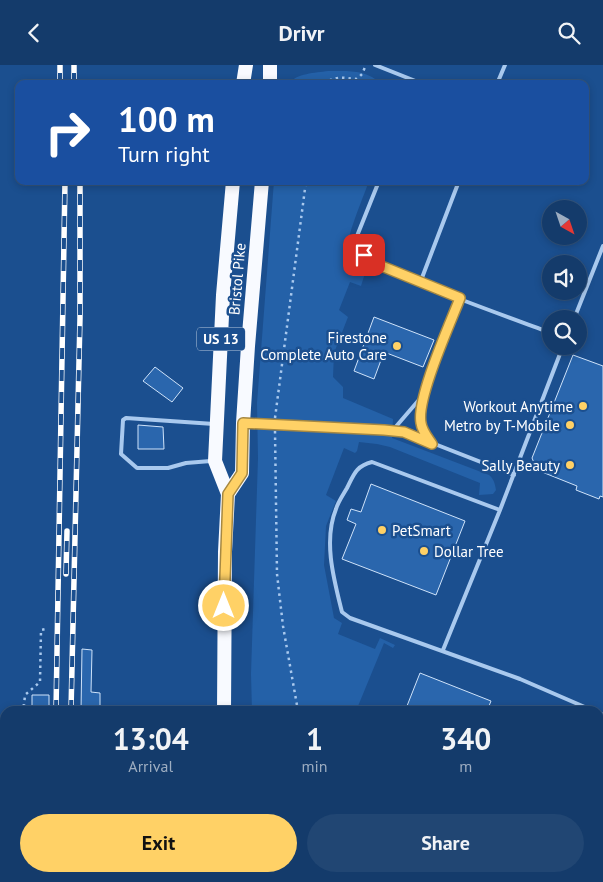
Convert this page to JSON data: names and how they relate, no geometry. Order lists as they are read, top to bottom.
{
  "streets": {
    "highway": ["Bristol Pike", "US 13"]
  },
  "places": [
    "Firestone Complete Auto Care",
    "Workout Anytime",
    "Metro by T-Mobile",
    "Sally Beauty",
    "PetSmart",
    "Dollar Tree"
  ],
  "north": "bottom right",
  "page": {
    "header": "Drivr",
    "turn": ["100 m", "Turn right"],
    "eta": [
      "13:04",
      "Arrival",
      "1",
      "min",
      "340",
      "m"
    ],
    "buttons": ["Exit", "Share"]
  }
}
